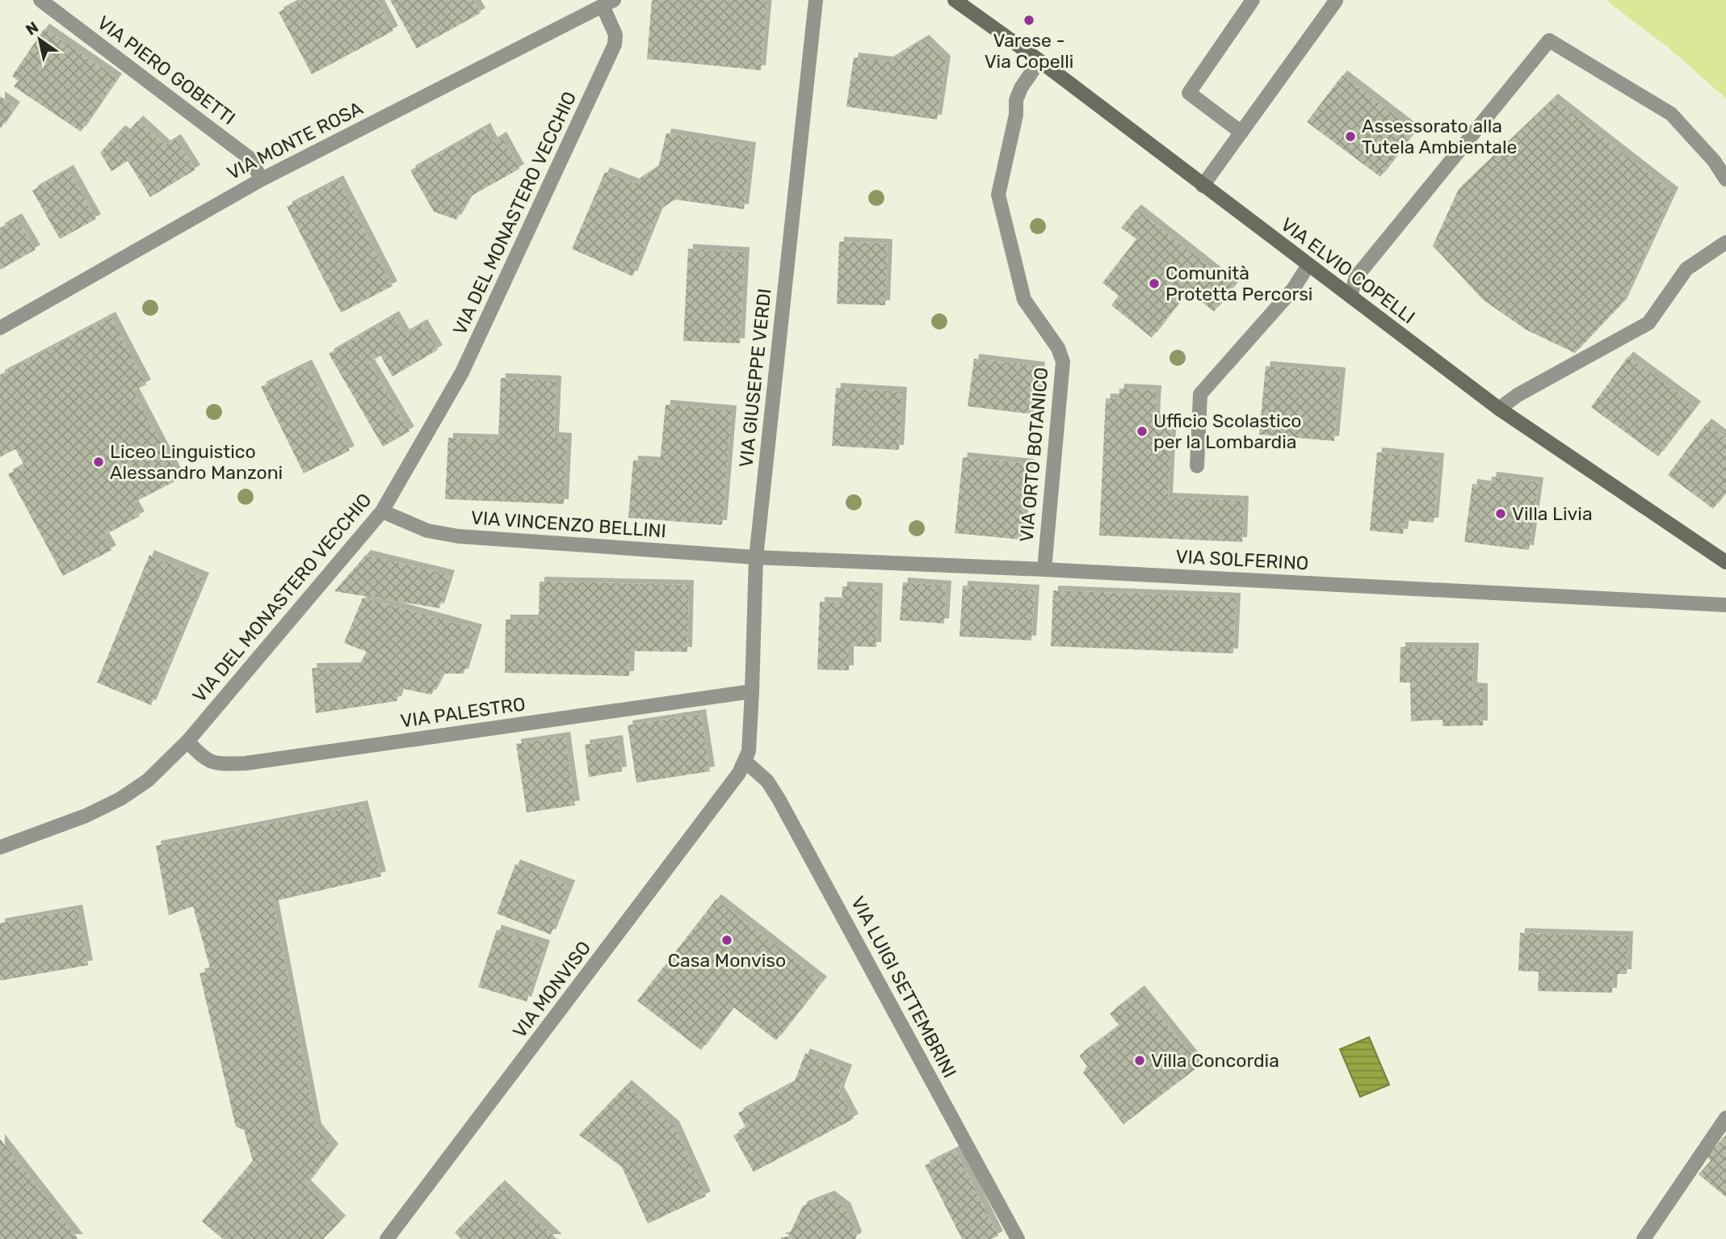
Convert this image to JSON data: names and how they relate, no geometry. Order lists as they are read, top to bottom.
{
  "streets": {
    "main road": ["VIA ELVIO COPELLI"],
    "street": [
      "VIA PIERO GOBETTI",
      "VIA MONTE ROSA",
      "VIA DEL MONASTERO VECCHIO",
      "VIA GIUSEPPE VERDI",
      "VIA ORTO BOTANICO",
      "VIA VINCENZO BELLINI",
      "VIA SOLFERINO",
      "VIA PALESTRO",
      "VIA LUIGI SETTEMBRINI",
      "VIA MONVISO"
    ]
  },
  "crossings": [
    ["VIA PIERO GOBETTI", "VIA MONTE ROSA"],
    ["VIA MONTE ROSA", "VIA DEL MONASTERO VECCHIO"],
    ["VIA DEL MONASTERO VECCHIO", "VIA VINCENZO BELLINI"],
    ["VIA DEL MONASTERO VECCHIO", "VIA PALESTRO"],
    ["VIA ELVIO COPELLI", "VIA ORTO BOTANICO"],
    ["VIA GIUSEPPE VERDI", "VIA VINCENZO BELLINI"],
    ["VIA GIUSEPPE VERDI", "VIA SOLFERINO"],
    ["VIA GIUSEPPE VERDI", "VIA PALESTRO"],
    ["VIA GIUSEPPE VERDI", "VIA LUIGI SETTEMBRINI"],
    ["VIA GIUSEPPE VERDI", "VIA MONVISO"],
    ["VIA ORTO BOTANICO", "VIA SOLFERINO"],
    ["VIA VINCENZO BELLINI", "VIA SOLFERINO"],
    ["VIA LUIGI SETTEMBRINI", "VIA MONVISO"]
  ],
  "places": [
    "Varese - Via Copelli",
    "Assessorato alla Tutela Ambientale",
    "Comunità Protetta Percorsi",
    "Ufficio Scolastico per la Lombardia",
    "Liceo Linguistico Alessandro Manzoni",
    "Villa Livia",
    "Casa Monviso",
    "Villa Concordia"
  ],
  "north": "top left"
}
